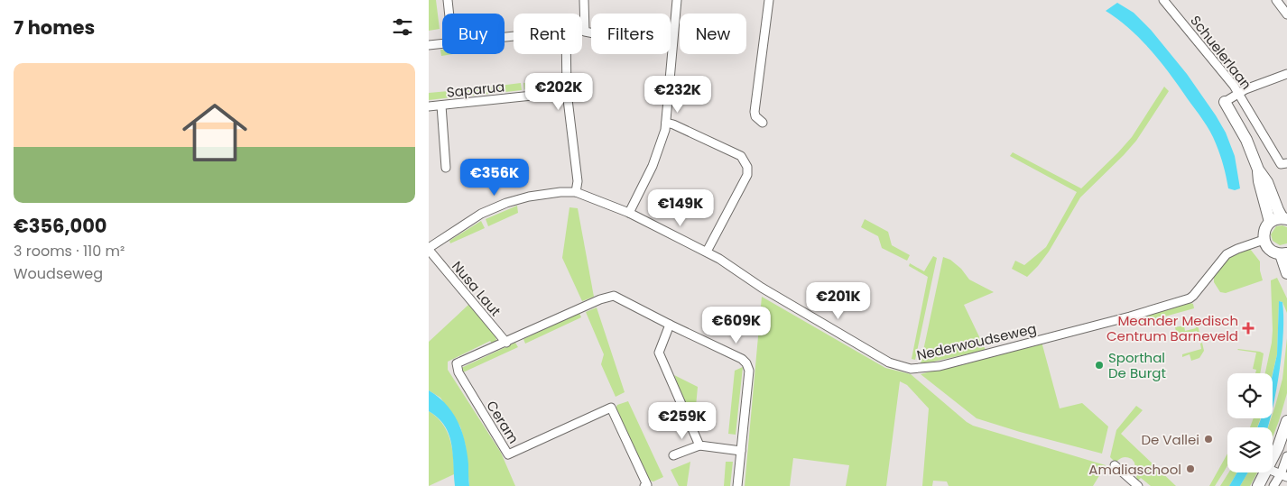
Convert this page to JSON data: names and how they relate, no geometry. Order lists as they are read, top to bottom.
{
  "streets": {
    "street": [
      "Schuelerlaan",
      "Saparua",
      "Nusa Laut",
      "Nederwoudseweg",
      "Ceram"
    ]
  },
  "crossings": [
    ["Nusa Laut", "Ceram"]
  ],
  "places": {
    "health": ["Meander Medisch Centrum Barneveld"],
    "other": ["Sporthal De Burgt", "De Vallei", "Amaliaschool"]
  },
  "page": {
    "heading": "7 homes",
    "chip": [
      "Buy",
      "Rent",
      "Filters",
      "New"
    ],
    "list": [
      {
        "name": "€356,000",
        "note": "3 rooms · 110 m² · Woudseweg"
      }
    ],
    "price": [
      "€202K",
      "€232K",
      "€356K",
      "€149K",
      "€201K",
      "€609K",
      "€259K"
    ]
  }
}
